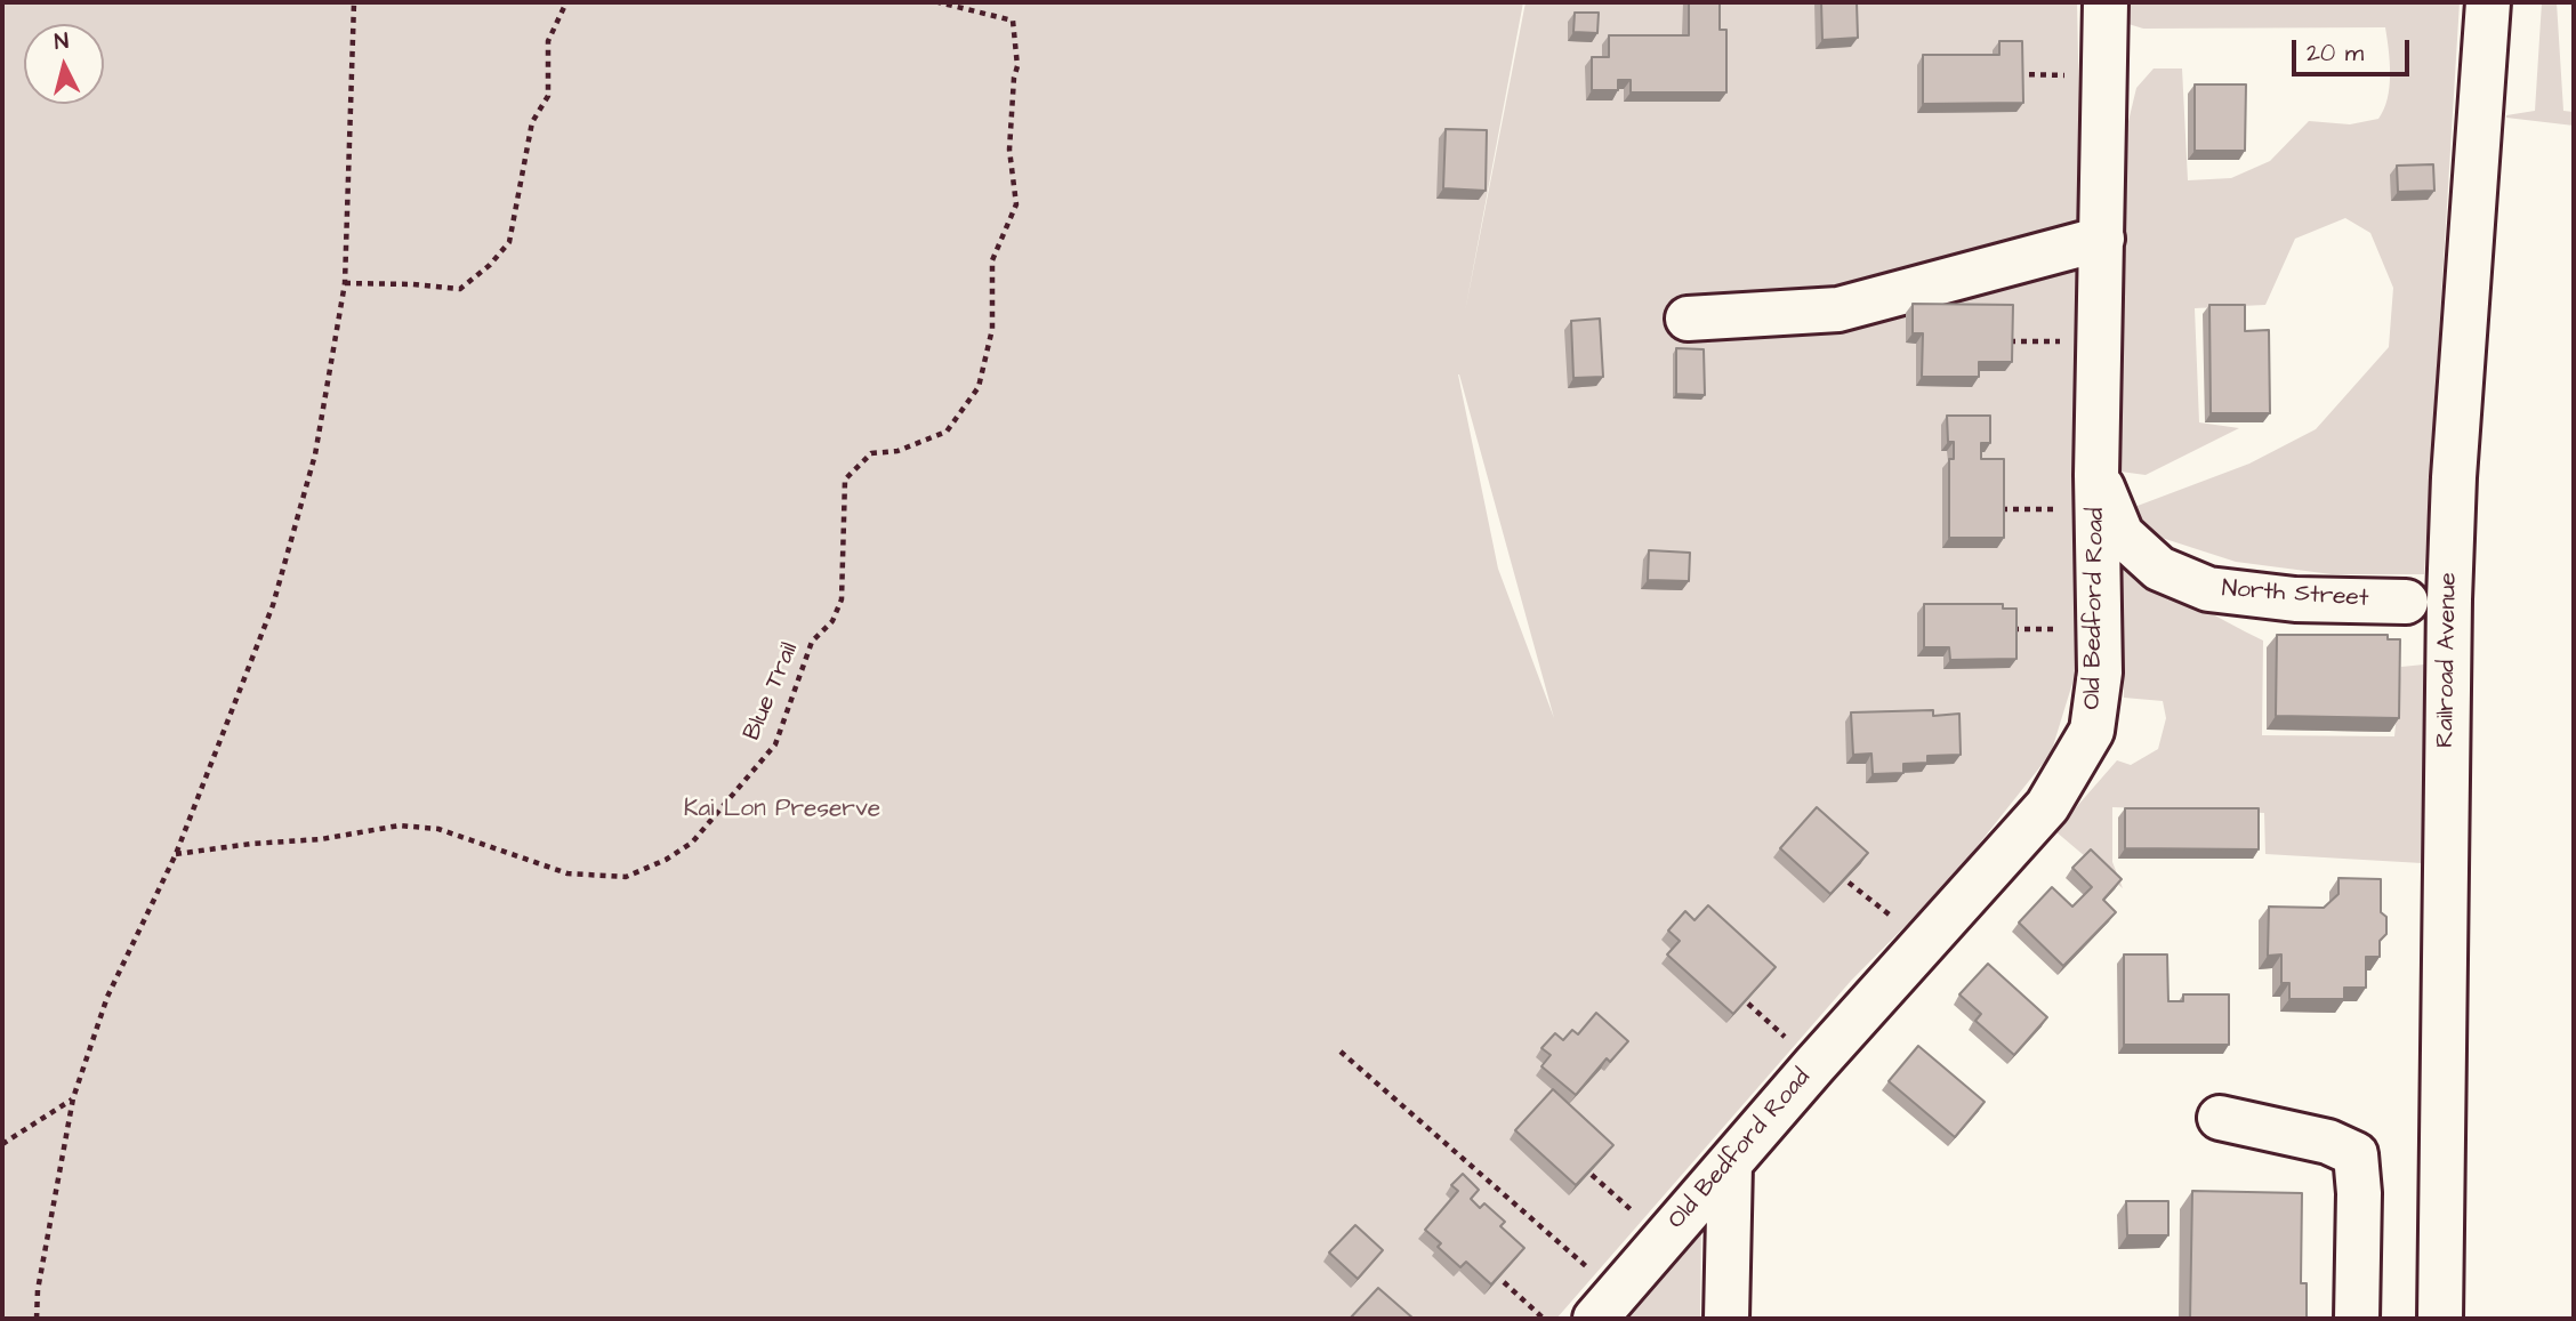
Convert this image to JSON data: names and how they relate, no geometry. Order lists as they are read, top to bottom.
{
  "streets": {
    "street": ["North Street", "Old Bedford Road", "Railroad Avenue"],
    "path": ["Blue Trail"]
  },
  "crossings": [
    ["North Street", "Old Bedford Road"]
  ],
  "parks": ["Kai Lon Preserve"],
  "scale_bar": "20 m",
  "north": "top"
}
